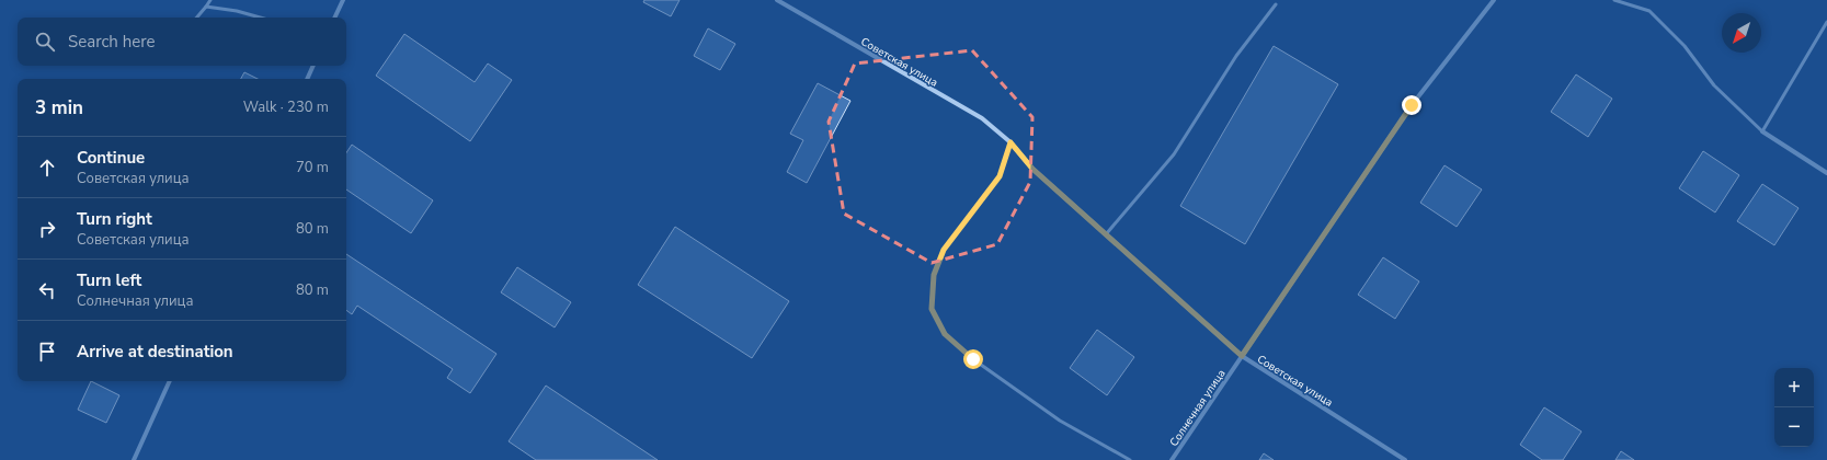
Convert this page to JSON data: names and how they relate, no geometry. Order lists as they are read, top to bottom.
{
  "streets": {
    "street": ["Советская улица", "Солнечная улица"]
  },
  "crossings": [
    ["Советская улица", "Солнечная улица"]
  ],
  "north": "bottom left",
  "page": {
    "search": "Search here",
    "heading": ["3 min", "Walk · 230 m"],
    "list": [
      ["Continue", "Советская улица", "70 m"],
      ["Turn right", "Советская улица", "80 m"],
      ["Turn left", "Солнечная улица", "80 m"],
      "Arrive at destination"
    ],
    "map_buttons": ["+", "−"]
  }
}
